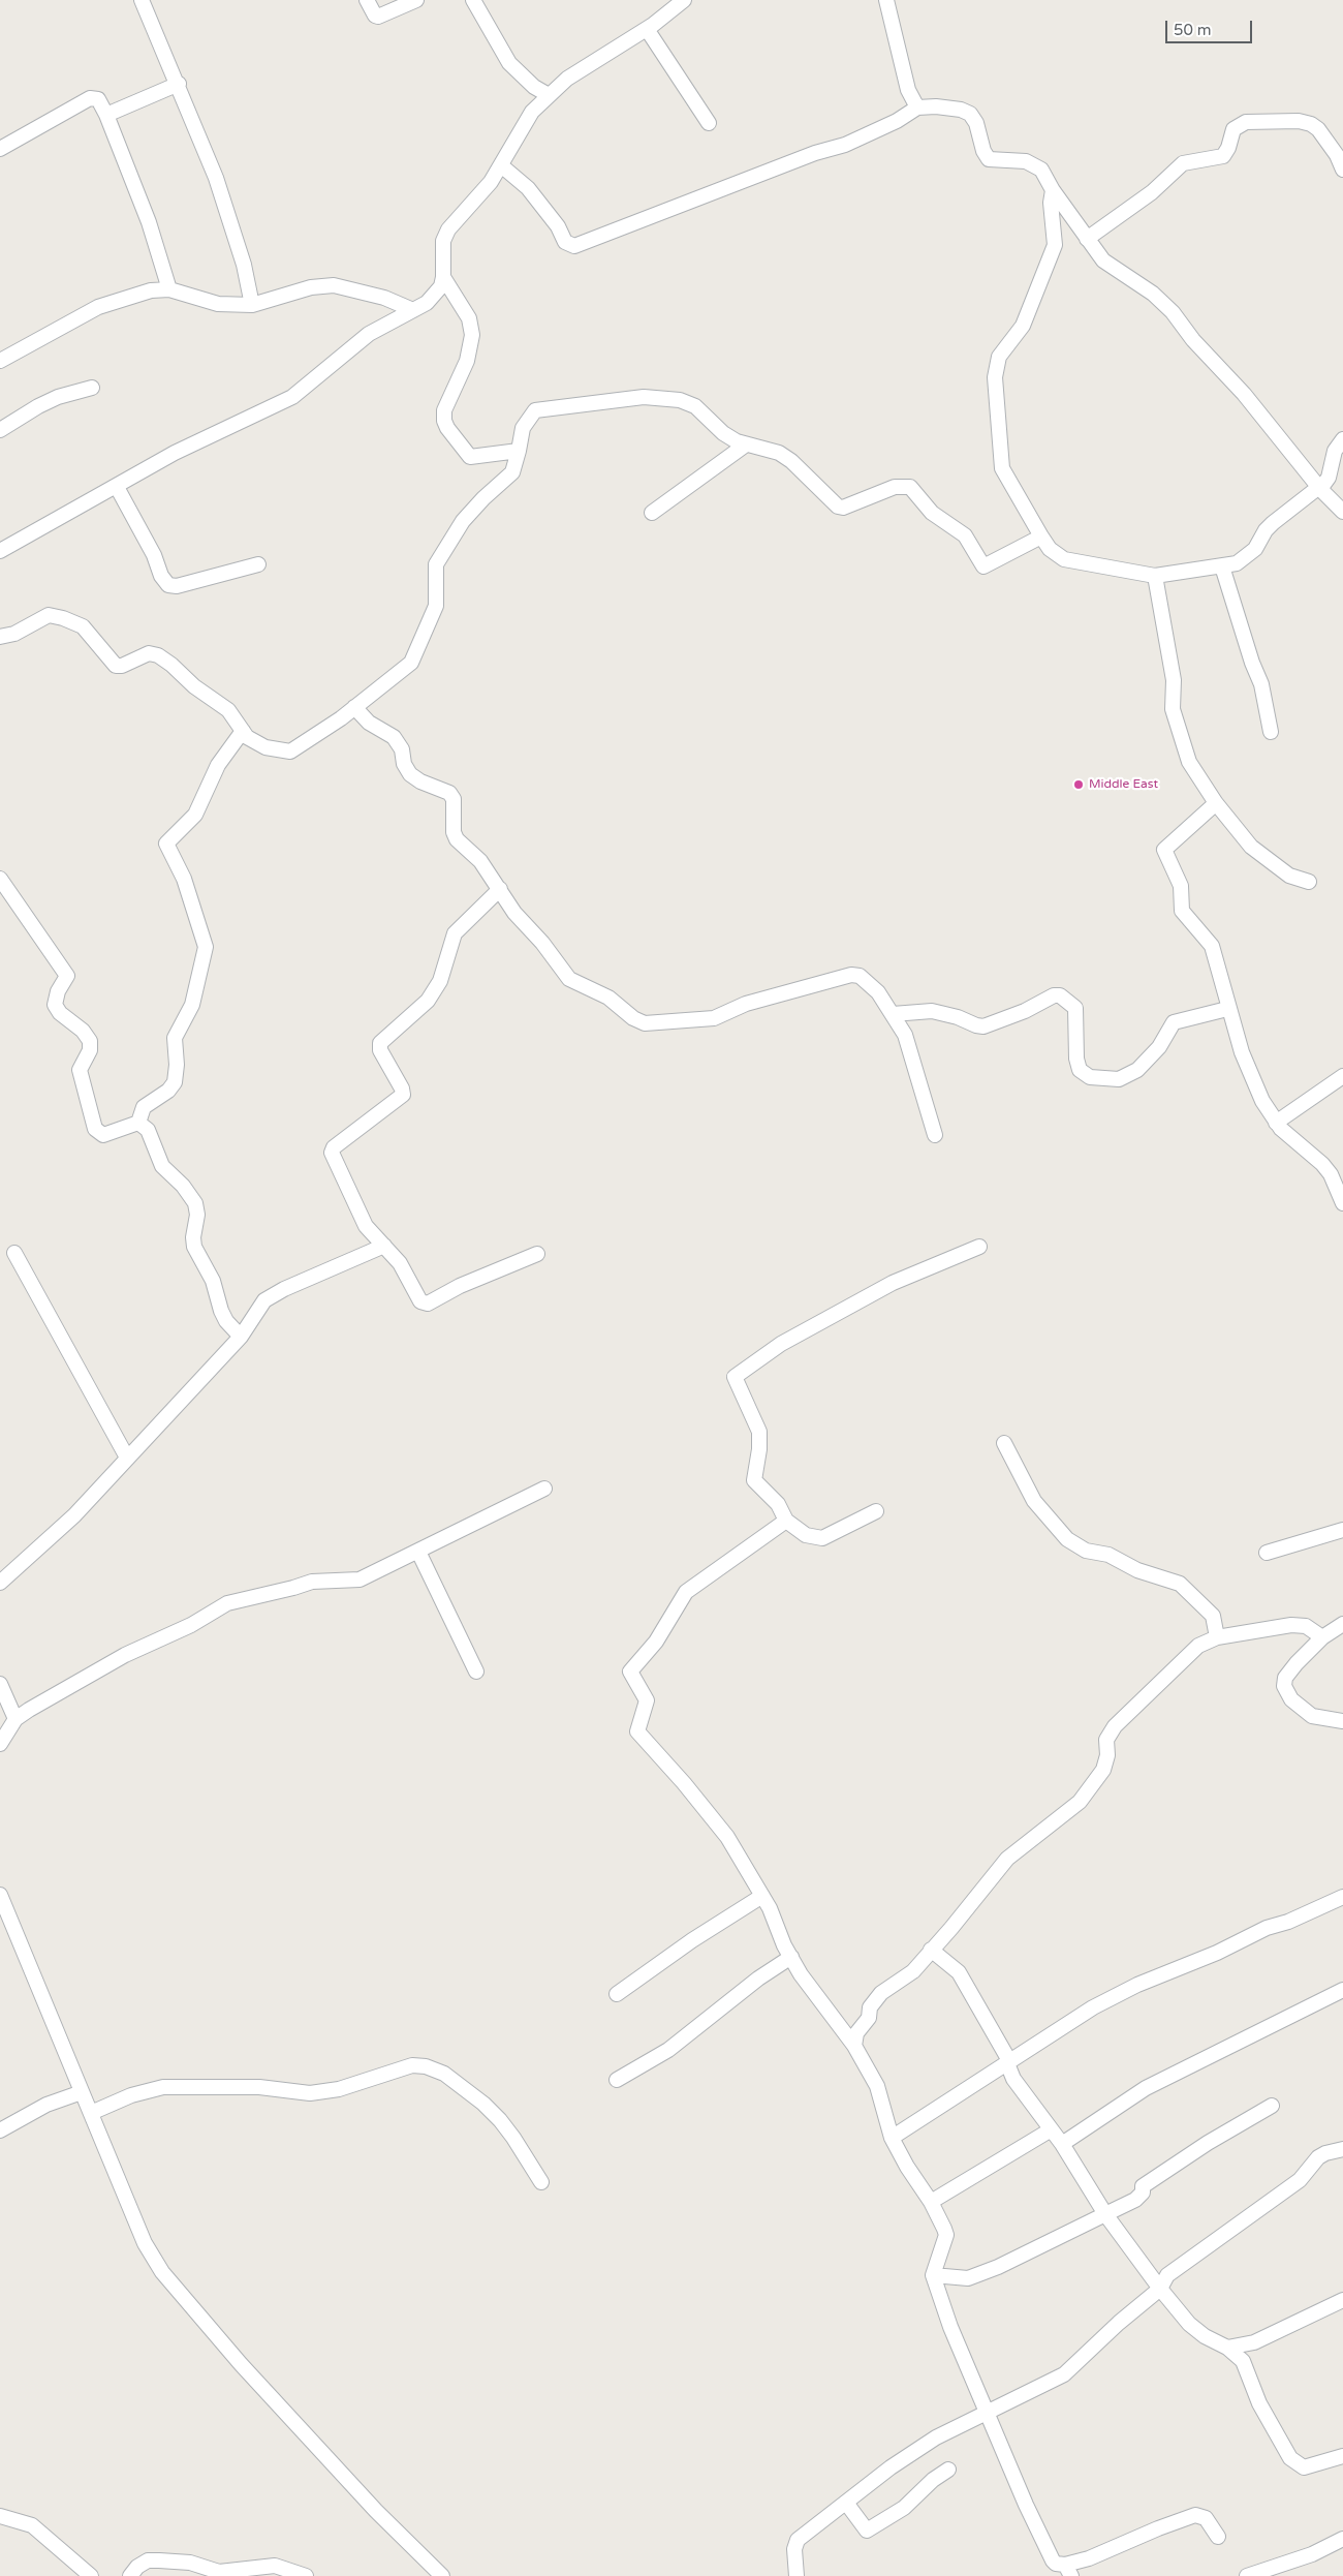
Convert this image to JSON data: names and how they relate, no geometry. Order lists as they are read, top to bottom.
{
  "places": ["Middle East"],
  "scale_bar": "50 m"
}
